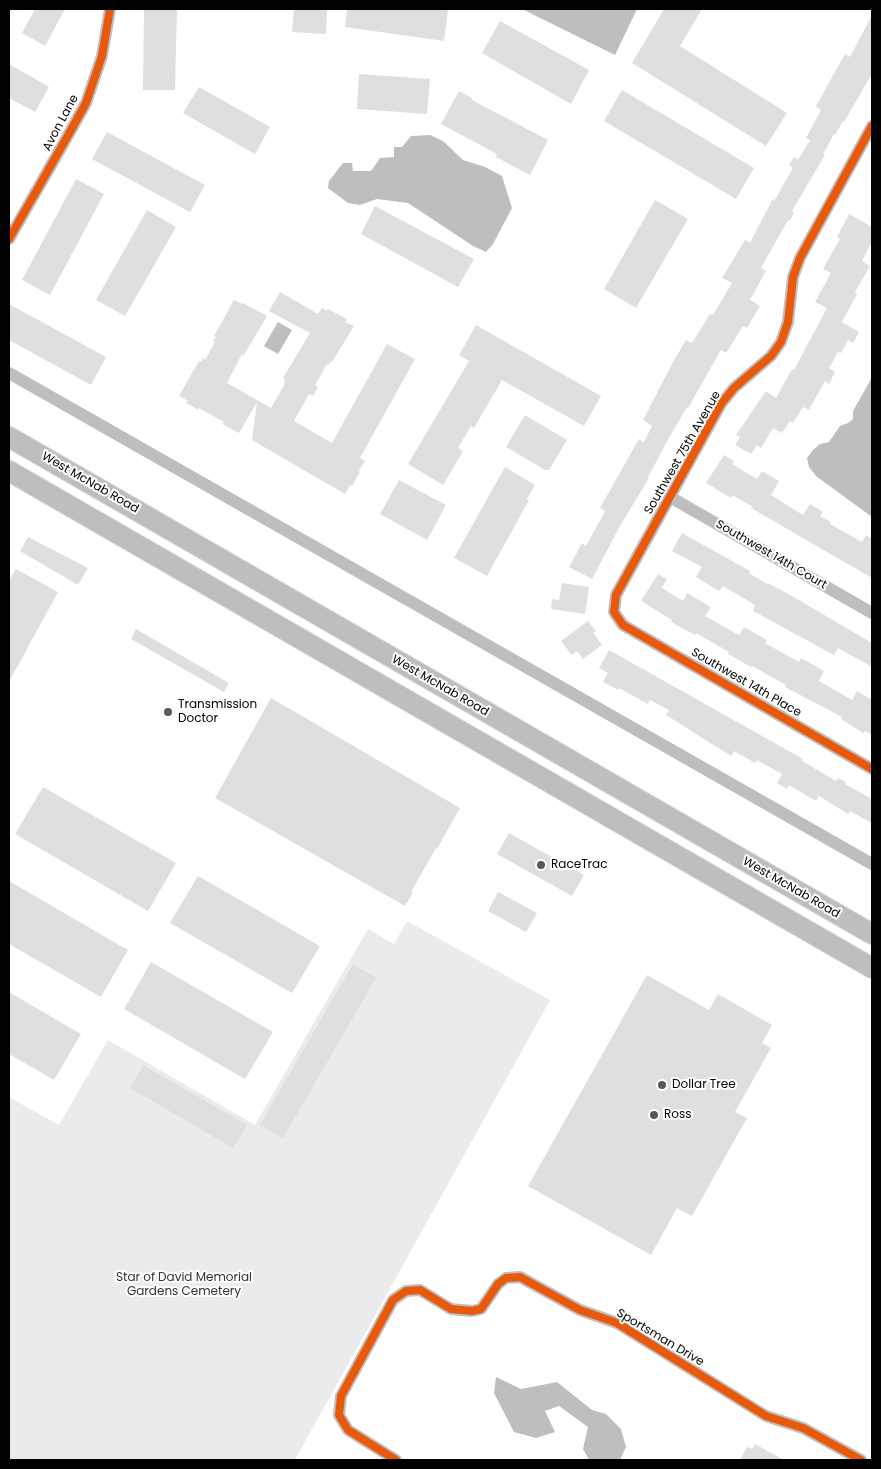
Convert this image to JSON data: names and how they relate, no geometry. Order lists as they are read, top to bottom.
{
  "streets": {
    "main road": ["West McNab Road"],
    "street": [
      "Avon Lane",
      "Southwest 75th Avenue",
      "Southwest 14th Court",
      "Southwest 14th Place",
      "Sportsman Drive"
    ]
  },
  "crossings": [
    ["Southwest 75th Avenue", "Southwest 14th Court"],
    ["Southwest 75th Avenue", "Southwest 14th Place"]
  ],
  "parks": ["Star of David Memorial Gardens Cemetery"],
  "places": [
    "Transmission Doctor",
    "RaceTrac",
    "Dollar Tree",
    "Ross"
  ]
}
